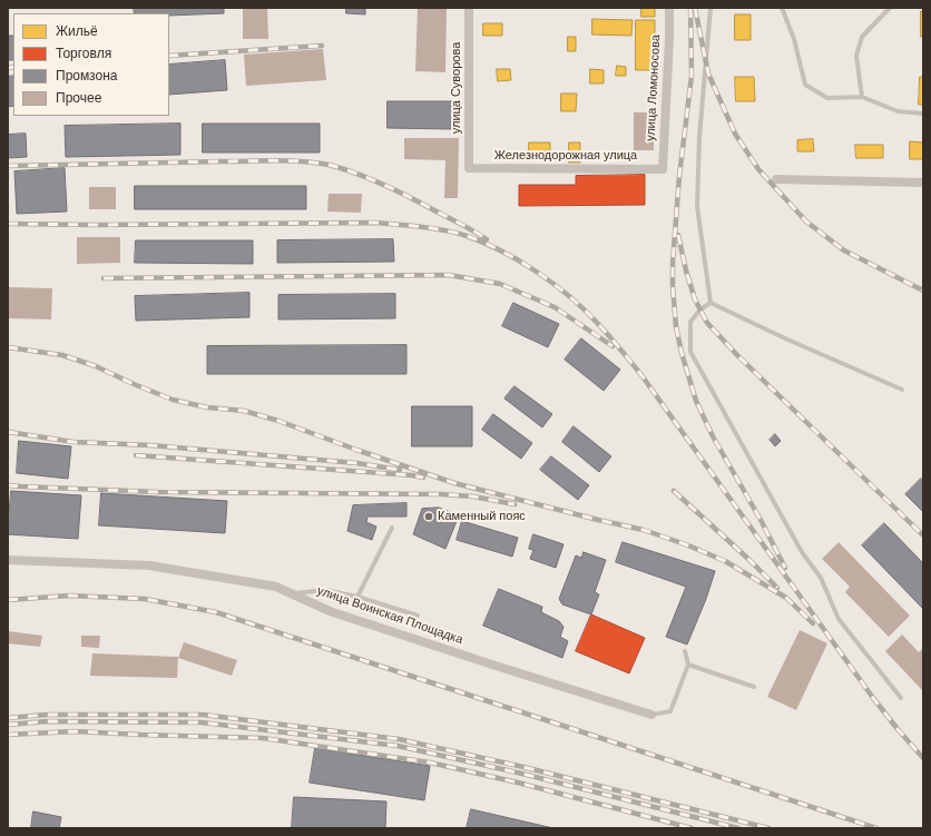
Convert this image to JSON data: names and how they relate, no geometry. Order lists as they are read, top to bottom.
{
  "streets": {
    "street": [
      "улица Суворова",
      "улица Ломоносова",
      "Железнодорожная улица",
      "улица Воинская Площадка"
    ]
  },
  "crossings": [
    ["улица Суворова", "Железнодорожная улица"],
    ["улица Ломоносова", "Железнодорожная улица"]
  ],
  "places": ["Каменный пояс"],
  "legend": [
    "Жильё",
    "Торговля",
    "Промзона",
    "Прочее"
  ]
}
